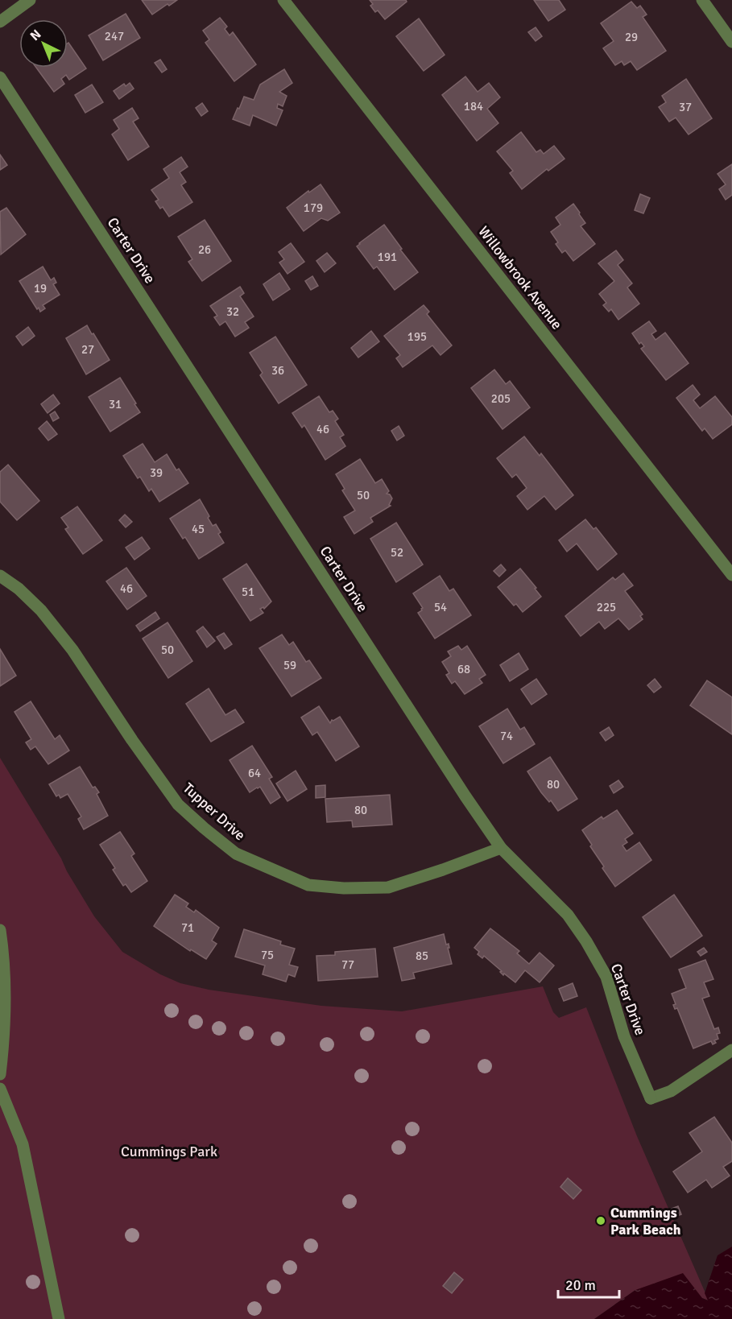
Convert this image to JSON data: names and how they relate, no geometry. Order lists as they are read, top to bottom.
{
  "streets": {
    "street": ["Carter Drive", "Willowbrook Avenue", "Tupper Drive"]
  },
  "crossings": [
    ["Carter Drive", "Tupper Drive"]
  ],
  "parks": ["Cummings Park"],
  "places": ["Cummings Park Beach"],
  "house_numbers": [
    "247",
    "29",
    "184",
    "37",
    "179",
    "26",
    "191",
    "19",
    "32",
    "195",
    "27",
    "36",
    "205",
    "31",
    "46",
    "39",
    "50",
    "45",
    "52",
    "46",
    "51",
    "54",
    "225",
    "50",
    "59",
    "68",
    "74",
    "64",
    "80",
    "80",
    "71",
    "75",
    "85",
    "77"
  ],
  "scale_bar": "20 m",
  "north": "top left"
}
